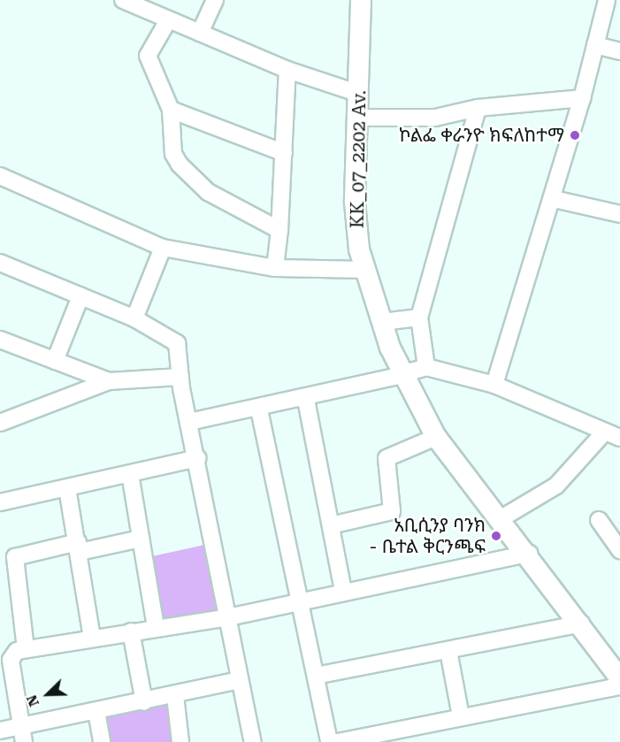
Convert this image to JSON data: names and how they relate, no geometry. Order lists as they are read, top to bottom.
{
  "streets": {
    "main road": ["KK_07_2202 Av."]
  },
  "places": ["ኮልፌ ቀራንዮ ክፍለከተማ", "አቢሲንያ ባንክ - ቤተል ቅርንጫፍ"],
  "north": "bottom left"
}
